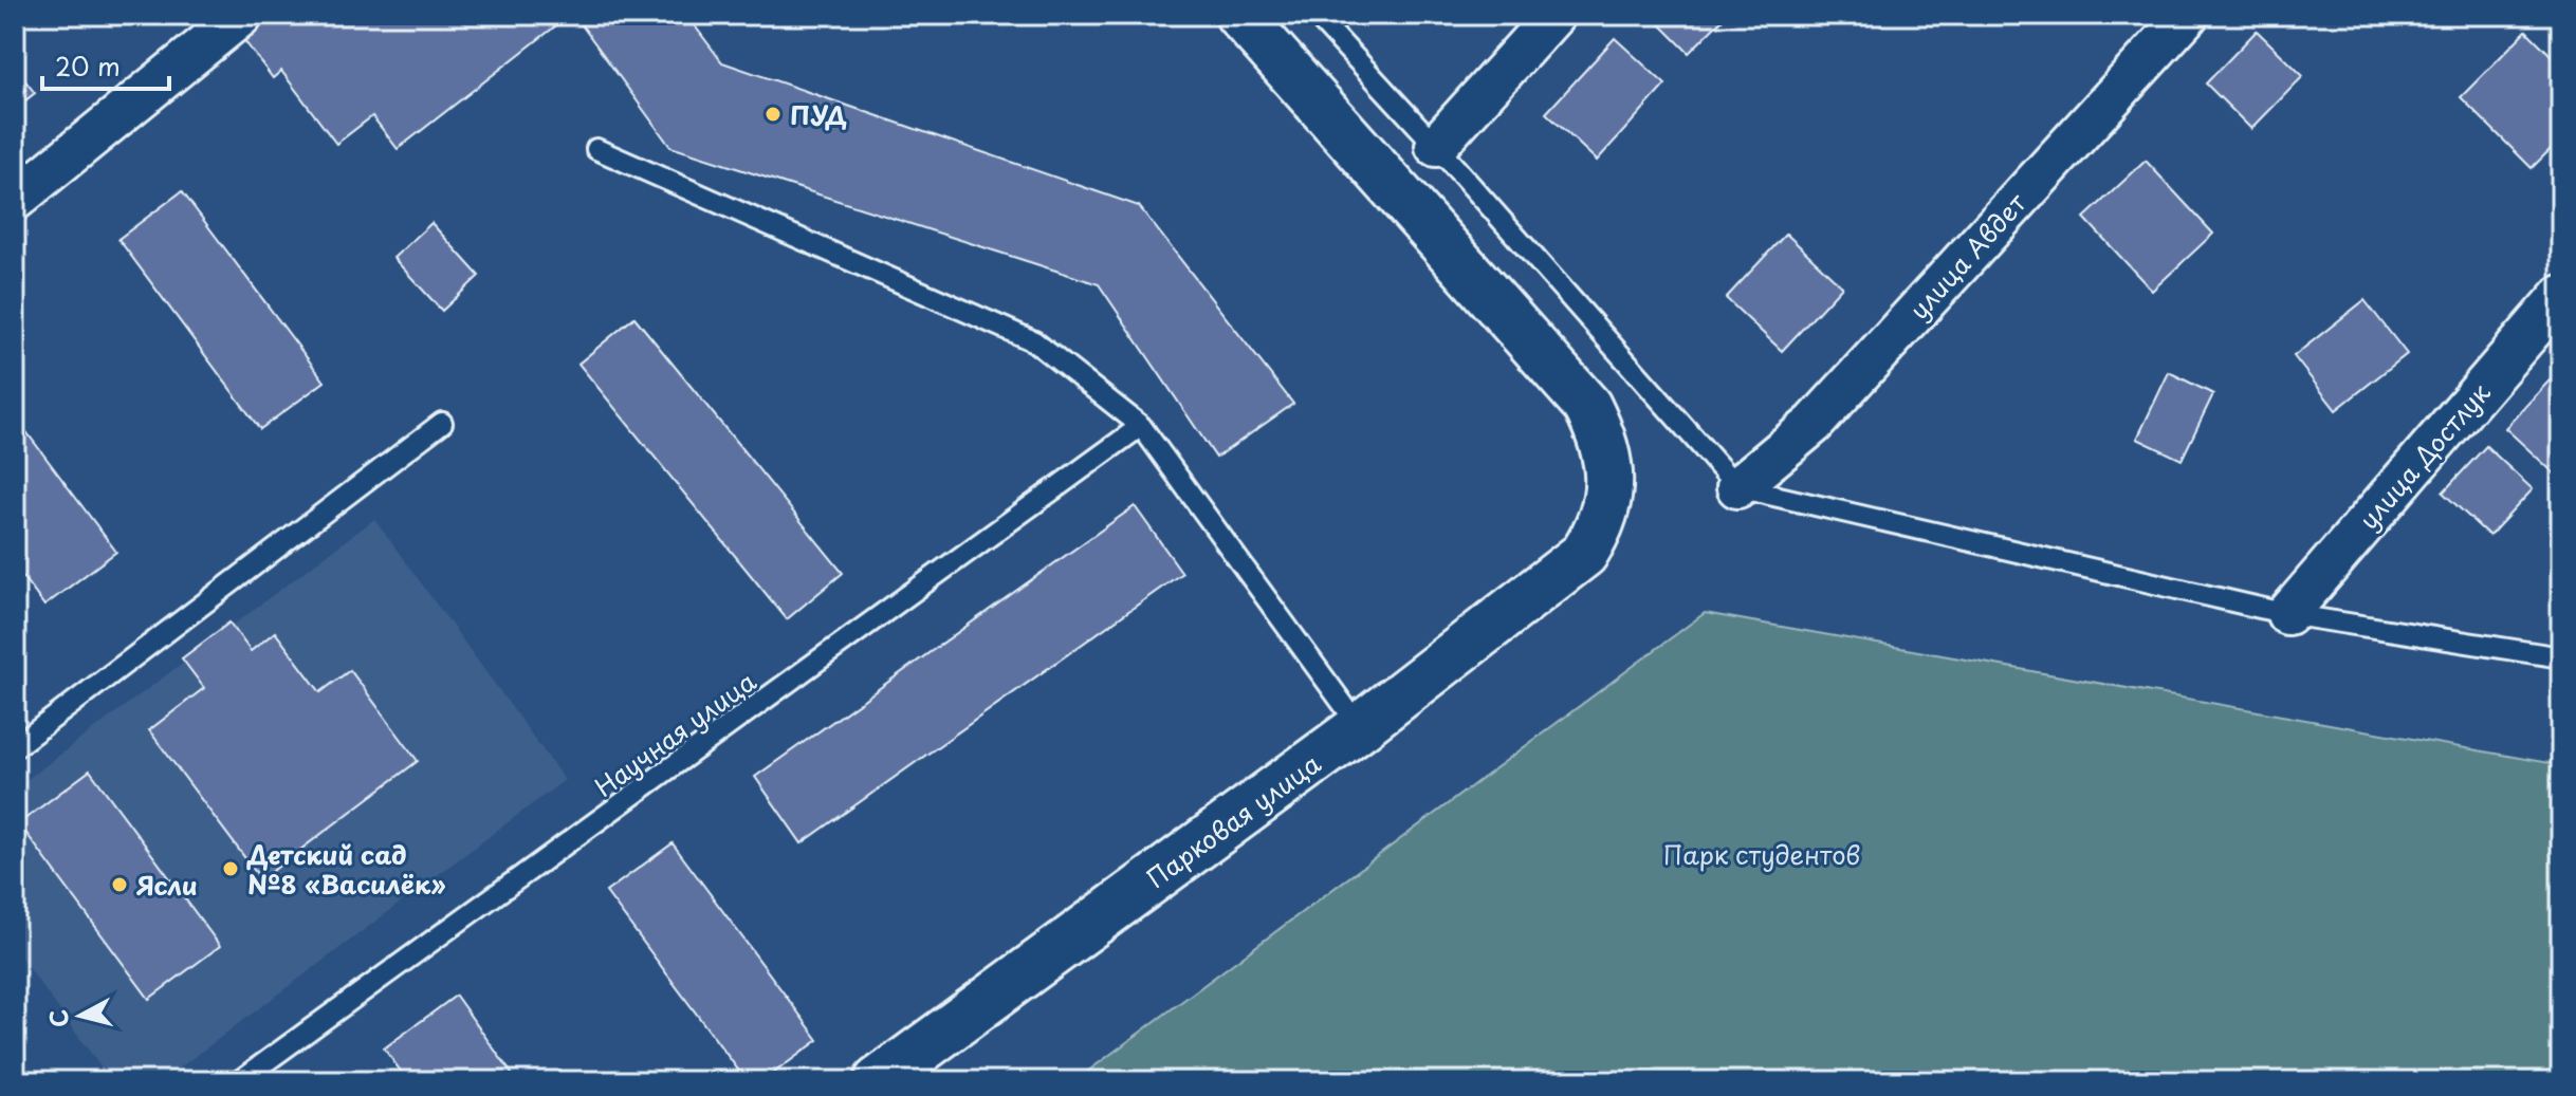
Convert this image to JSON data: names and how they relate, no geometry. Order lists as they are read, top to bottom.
{
  "streets": {
    "street": ["улица Авдет", "улица Достлук", "Парковая улица"],
    "lane": ["Научная улица"]
  },
  "parks": ["Парк студентов"],
  "places": ["ПУД", "Детский сад №8 «Василёк»", "Ясли"],
  "scale_bar": "20 m",
  "north": "left"
}
